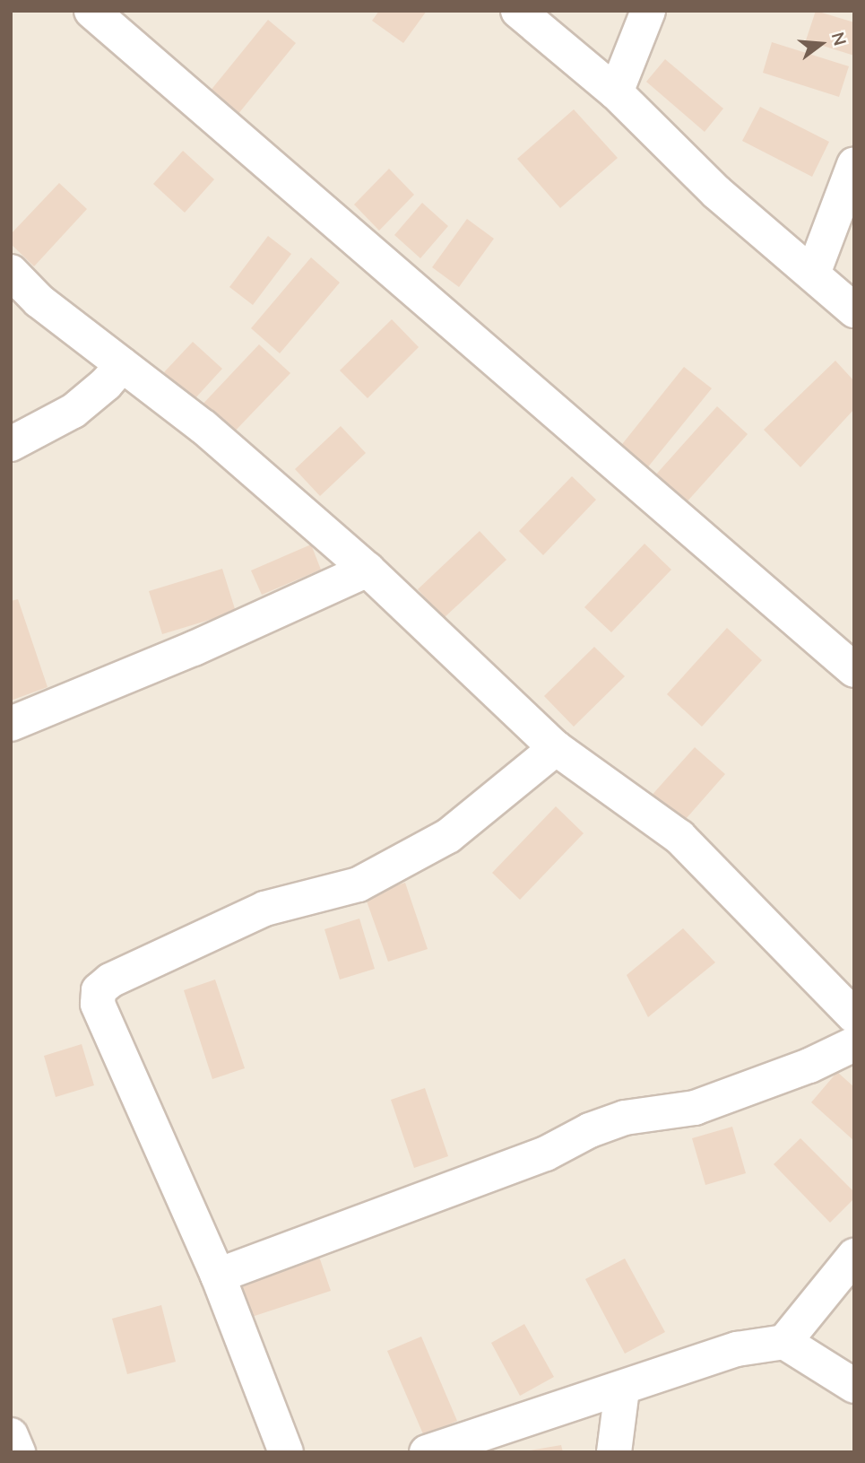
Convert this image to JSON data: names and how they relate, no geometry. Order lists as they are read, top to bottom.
{
  "north": "right"
}
